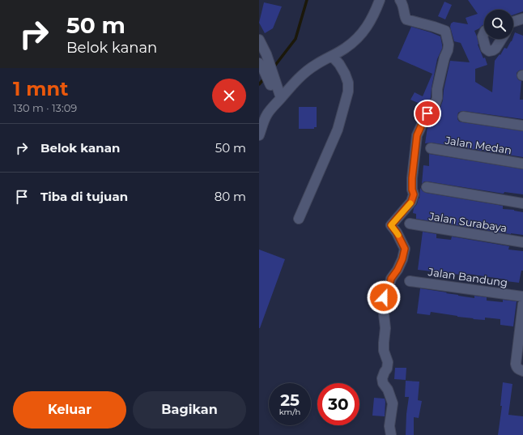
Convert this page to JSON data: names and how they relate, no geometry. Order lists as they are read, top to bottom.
{
  "streets": {
    "street": ["Jalan Medan", "Jalan Surabaya", "Jalan Bandung"]
  },
  "page": {
    "turn": ["50 m", "Belok kanan"],
    "heading": ["1 mnt", "130 m · 13:09"],
    "list": [
      {
        "name": "Belok kanan",
        "value": "50 m"
      },
      {
        "name": "Tiba di tujuan",
        "value": "80 m"
      }
    ],
    "speed": "25 km/h",
    "limit": "30",
    "buttons": ["Keluar", "Bagikan"]
  }
}
